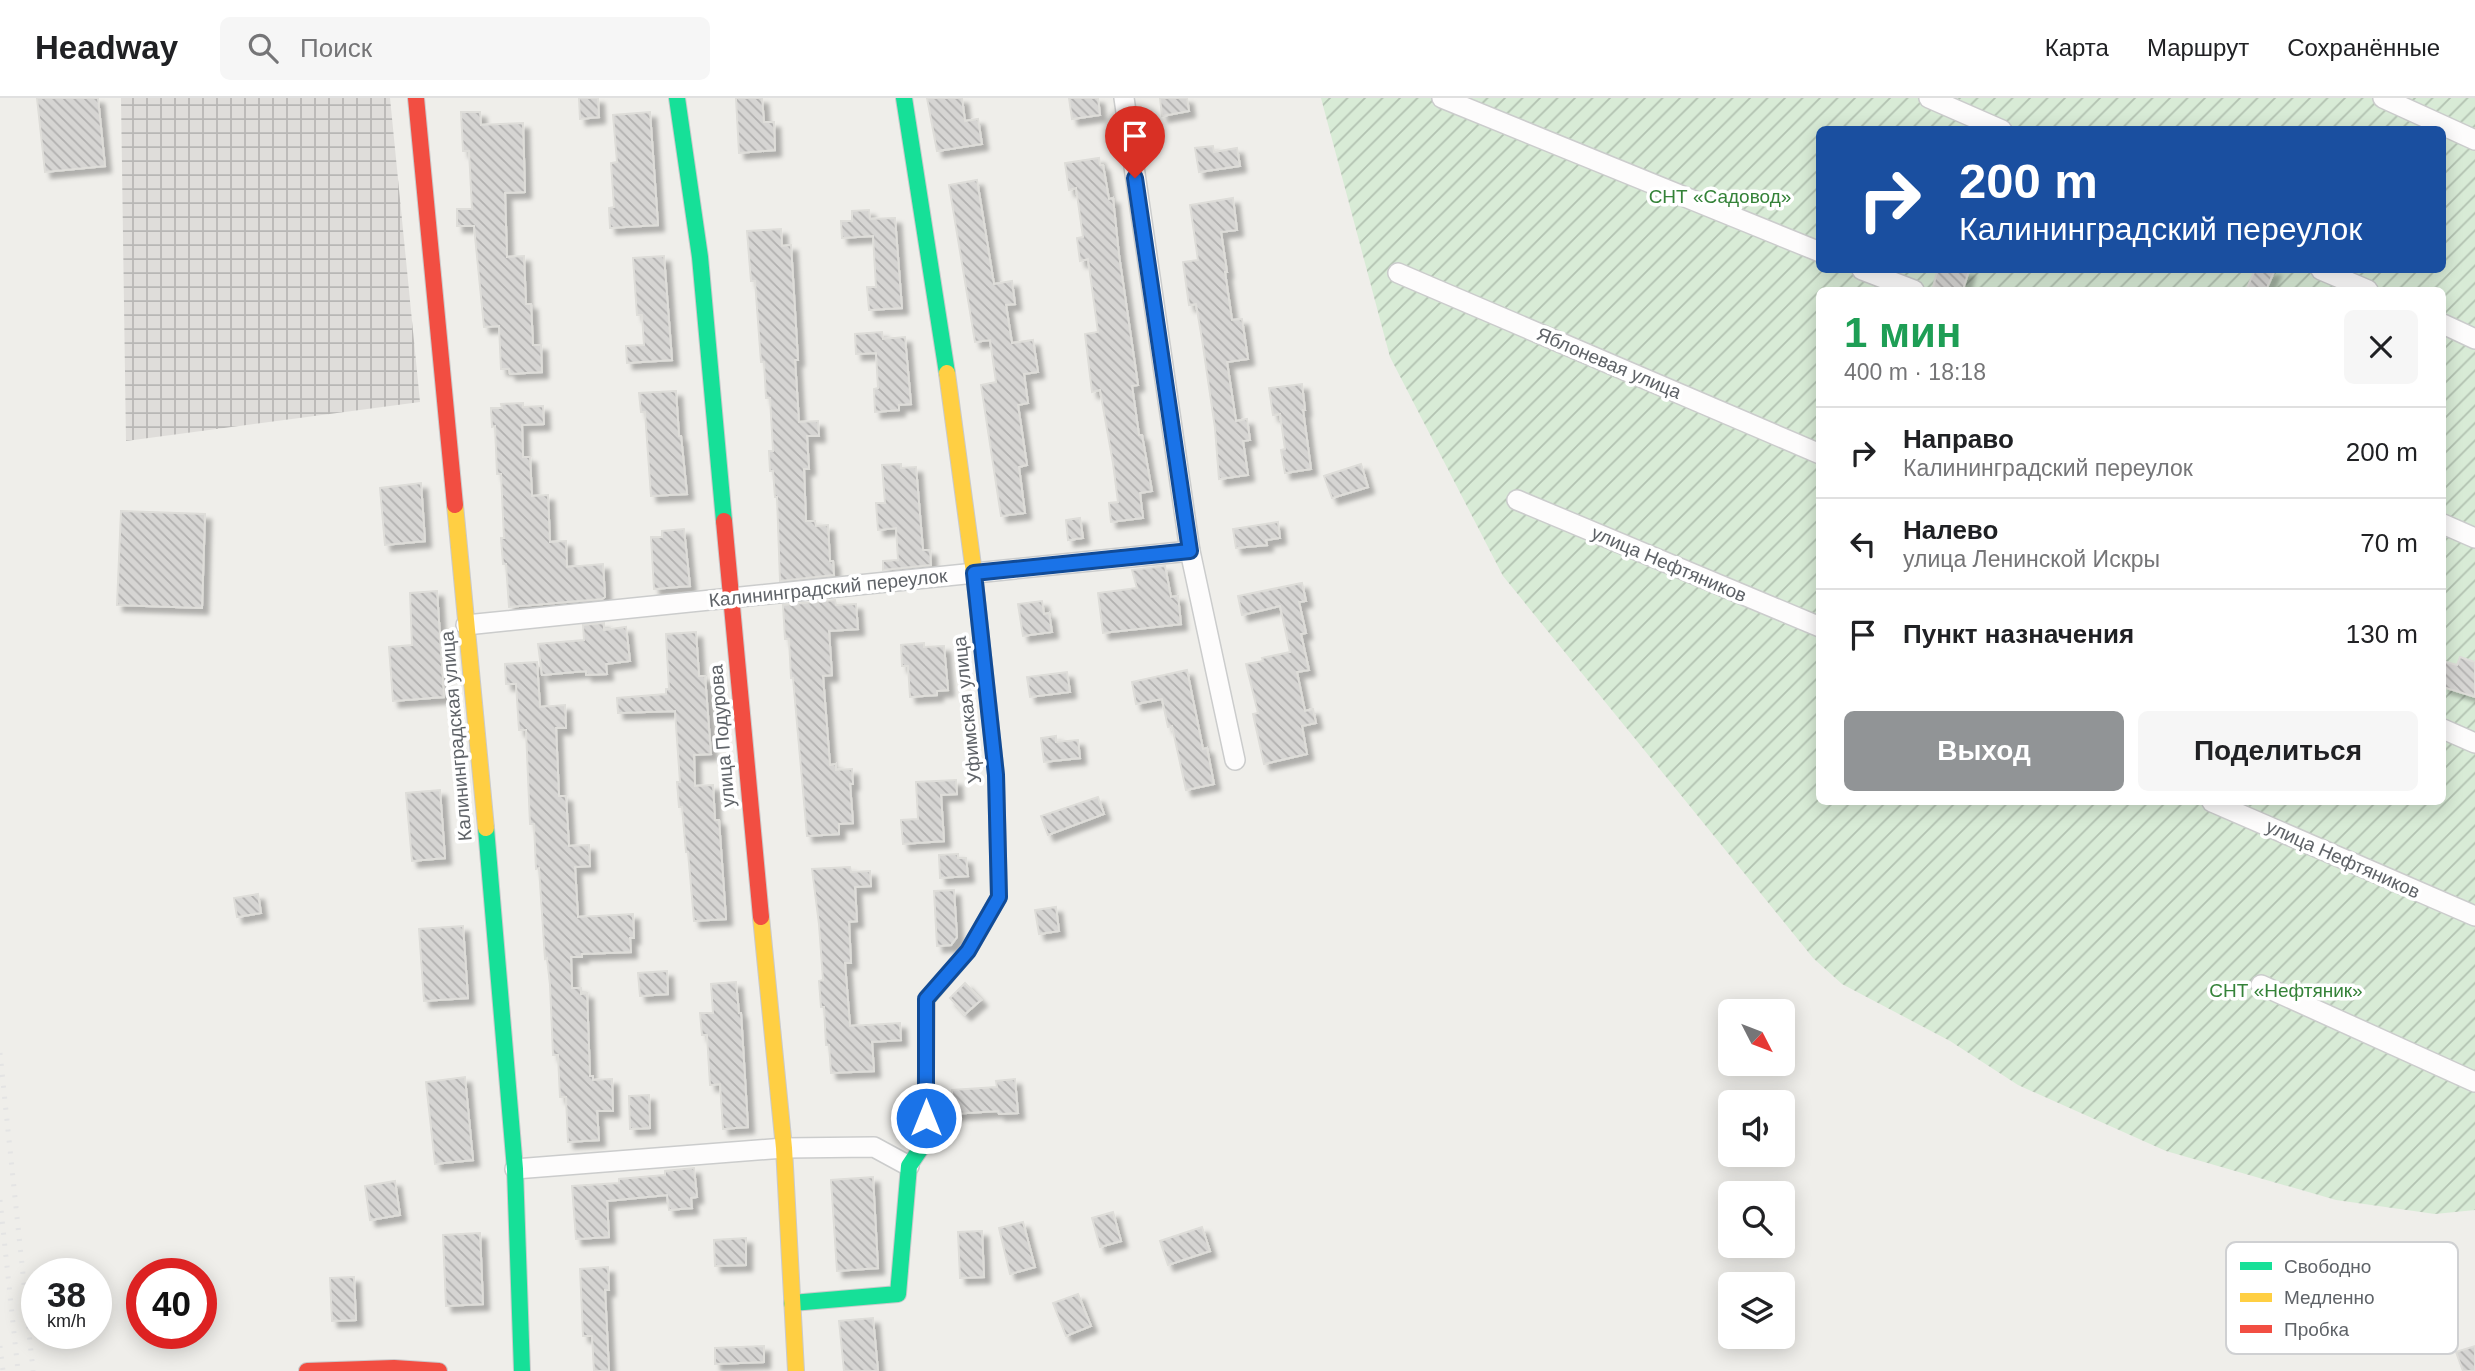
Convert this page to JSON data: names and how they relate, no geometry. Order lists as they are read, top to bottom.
{
  "streets": {
    "street": [
      "Яблоневая улица",
      "улица Нефтяников",
      "Калининградский переулок",
      "Уфимская улица",
      "Калининградская улица",
      "улица Подурова"
    ]
  },
  "crossings": [
    ["Калининградский переулок", "Уфимская улица"],
    ["Калининградский переулок", "Калининградская улица"],
    ["Калининградский переулок", "улица Подурова"],
    ["Уфимская улица", "улица Подурова"]
  ],
  "parks": ["СНТ «Садовод»", "СНТ «Нефтяник»"],
  "legend": ["Свободно", "Медленно", "Пробка"],
  "north": "bottom right",
  "page": {
    "header": "Headway",
    "search": "Поиск",
    "nav": ["Карта", "Маршрут", "Сохранённые"],
    "turn": ["200 m", "Калининградский переулок"],
    "heading": ["1 мин", "400 m · 18:18"],
    "list": [
      {
        "name": "Направо",
        "note": "Калининградский переулок",
        "value": "200 m"
      },
      {
        "name": "Налево",
        "note": "улица Ленинской Искры",
        "value": "70 m"
      },
      {
        "name": "Пункт назначения",
        "value": "130 m"
      }
    ],
    "buttons": ["Выход", "Поделиться"],
    "speed": "38 km/h",
    "limit": "40"
  }
}
